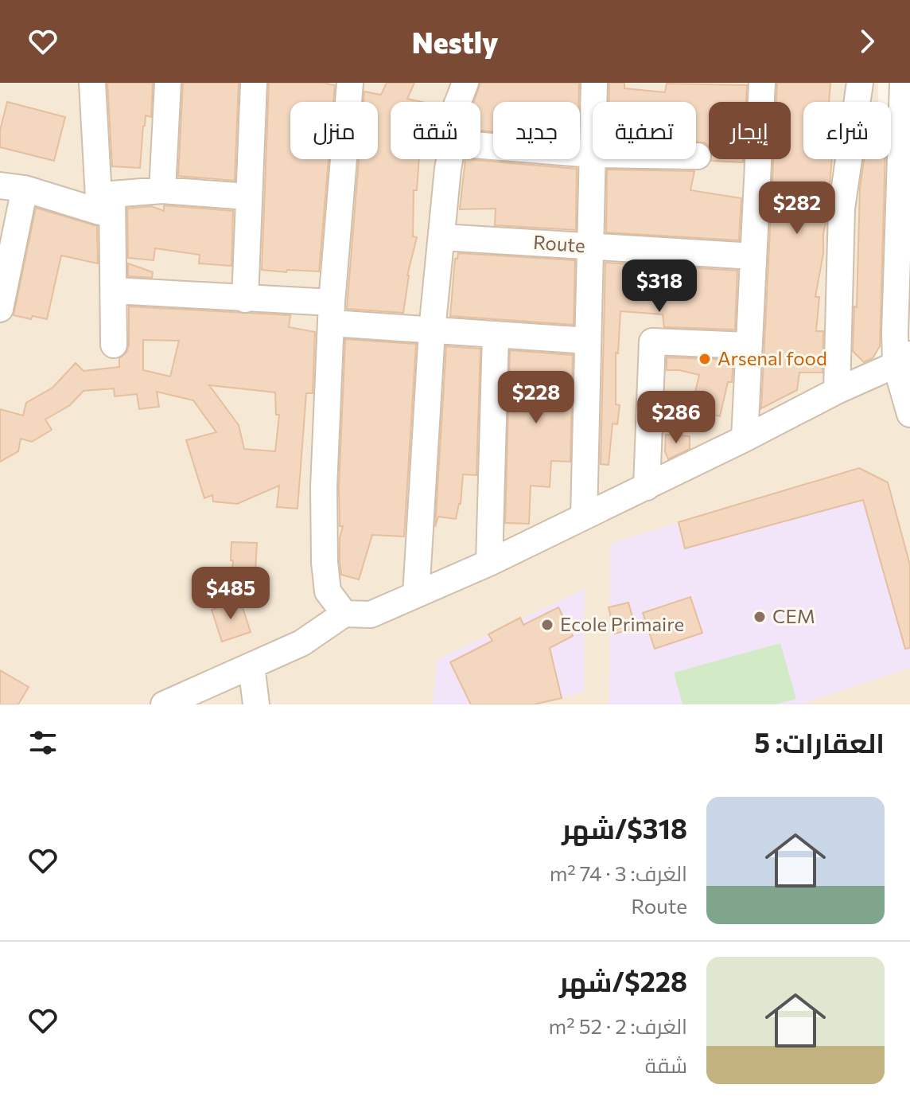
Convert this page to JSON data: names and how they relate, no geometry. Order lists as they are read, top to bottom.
{
  "streets": {
    "street": ["Route"]
  },
  "places": ["Arsenal food", "CEM", "Ecole Primaire"],
  "page": {
    "header": "Nestly",
    "chip": [
      "شراء",
      "إيجار",
      "تصفية",
      "جديد",
      "شقة",
      "منزل"
    ],
    "price": [
      "$282",
      "$318",
      "$228",
      "$286",
      "$485"
    ],
    "heading": "العقارات: 5",
    "list": [
      {
        "name": "$318/شهر",
        "note": "الغرف: 3 · 74 m² · Route"
      },
      {
        "name": "$228/شهر",
        "note": "الغرف: 2 · 52 m² · شقة"
      }
    ]
  }
}
